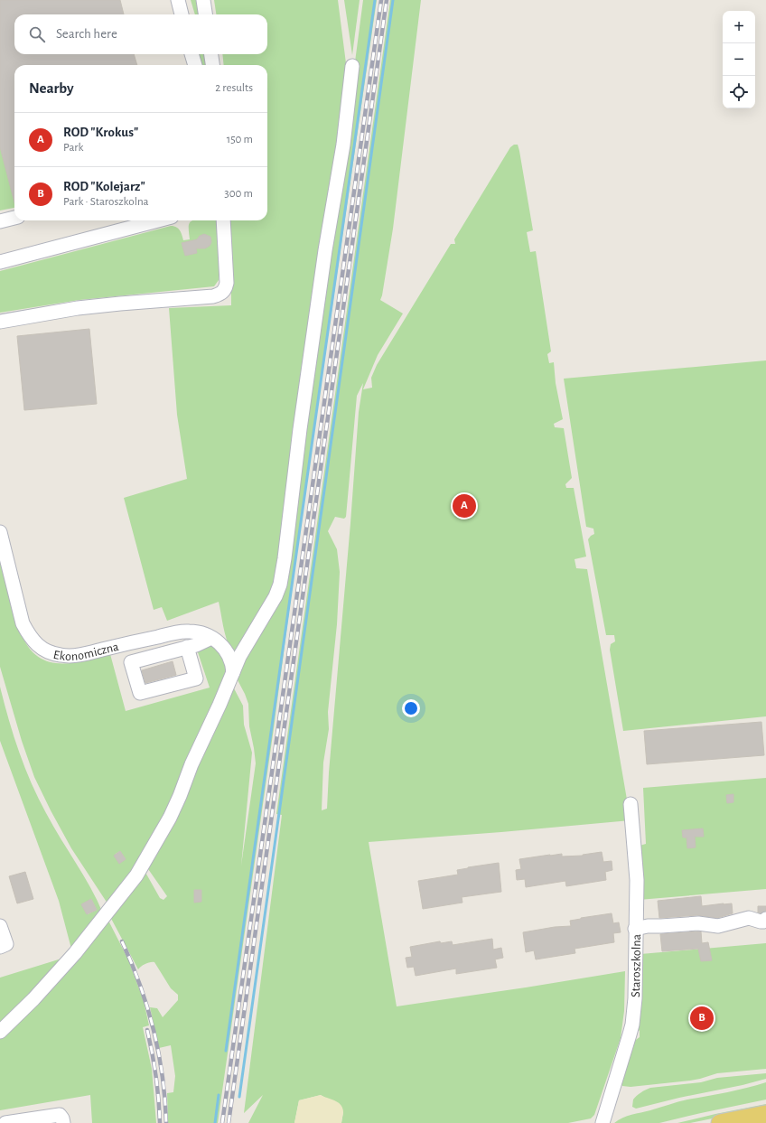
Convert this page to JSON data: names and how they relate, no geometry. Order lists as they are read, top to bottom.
{
  "streets": {
    "street": ["Ekonomiczna", "Staroszkolna"]
  },
  "page": {
    "map_buttons": ["+", "−"],
    "search": "Search here",
    "heading": ["Nearby", "2 results"],
    "list": [
      {
        "mark": "A",
        "name": "ROD \"Krokus\"",
        "note": "Park",
        "value": "150 m"
      },
      {
        "mark": "B",
        "name": "ROD \"Kolejarz\"",
        "note": "Park · Staroszkolna",
        "value": "300 m"
      }
    ],
    "pins": ["A", "B"]
  }
}
